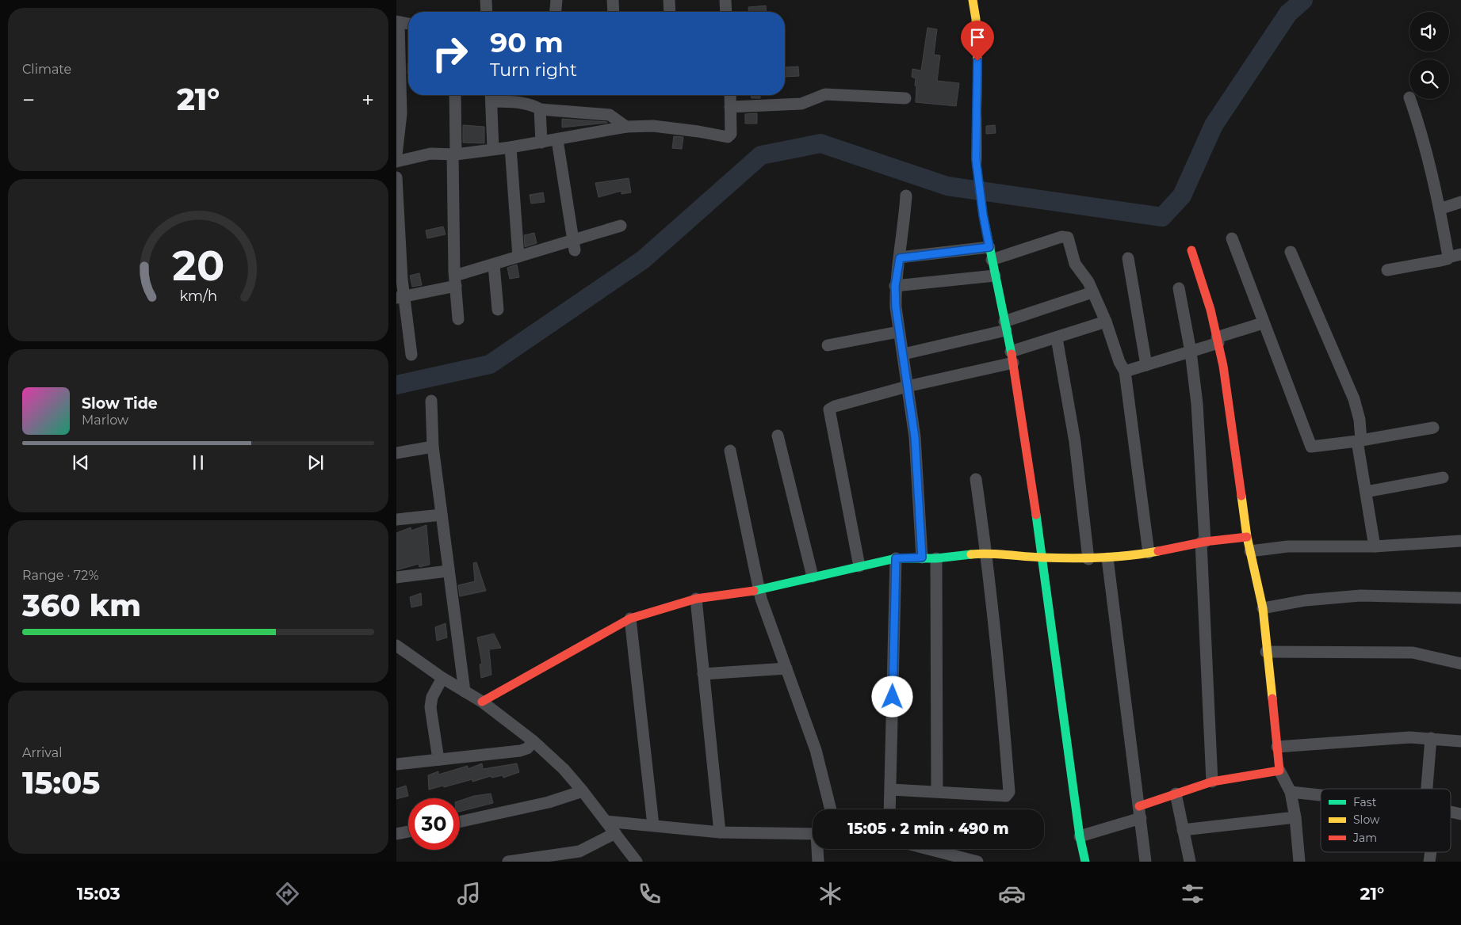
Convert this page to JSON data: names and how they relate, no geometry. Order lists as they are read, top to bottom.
{
  "legend": ["Fast", "Slow", "Jam"],
  "page": {
    "tile": [
      "Climate",
      ["Range · 72%", "360 km"],
      ["Arrival", "15:05"]
    ],
    "turn": ["90 m", "Turn right"],
    "heat": ["−", "21°", "+"],
    "song": ["Slow Tide", "Marlow"],
    "limit": "30",
    "trip": "15:05 · 2 min · 490 m",
    "tabs": ["15:03", "21°"],
    "gauge": ["20", "km/h"]
  }
}
